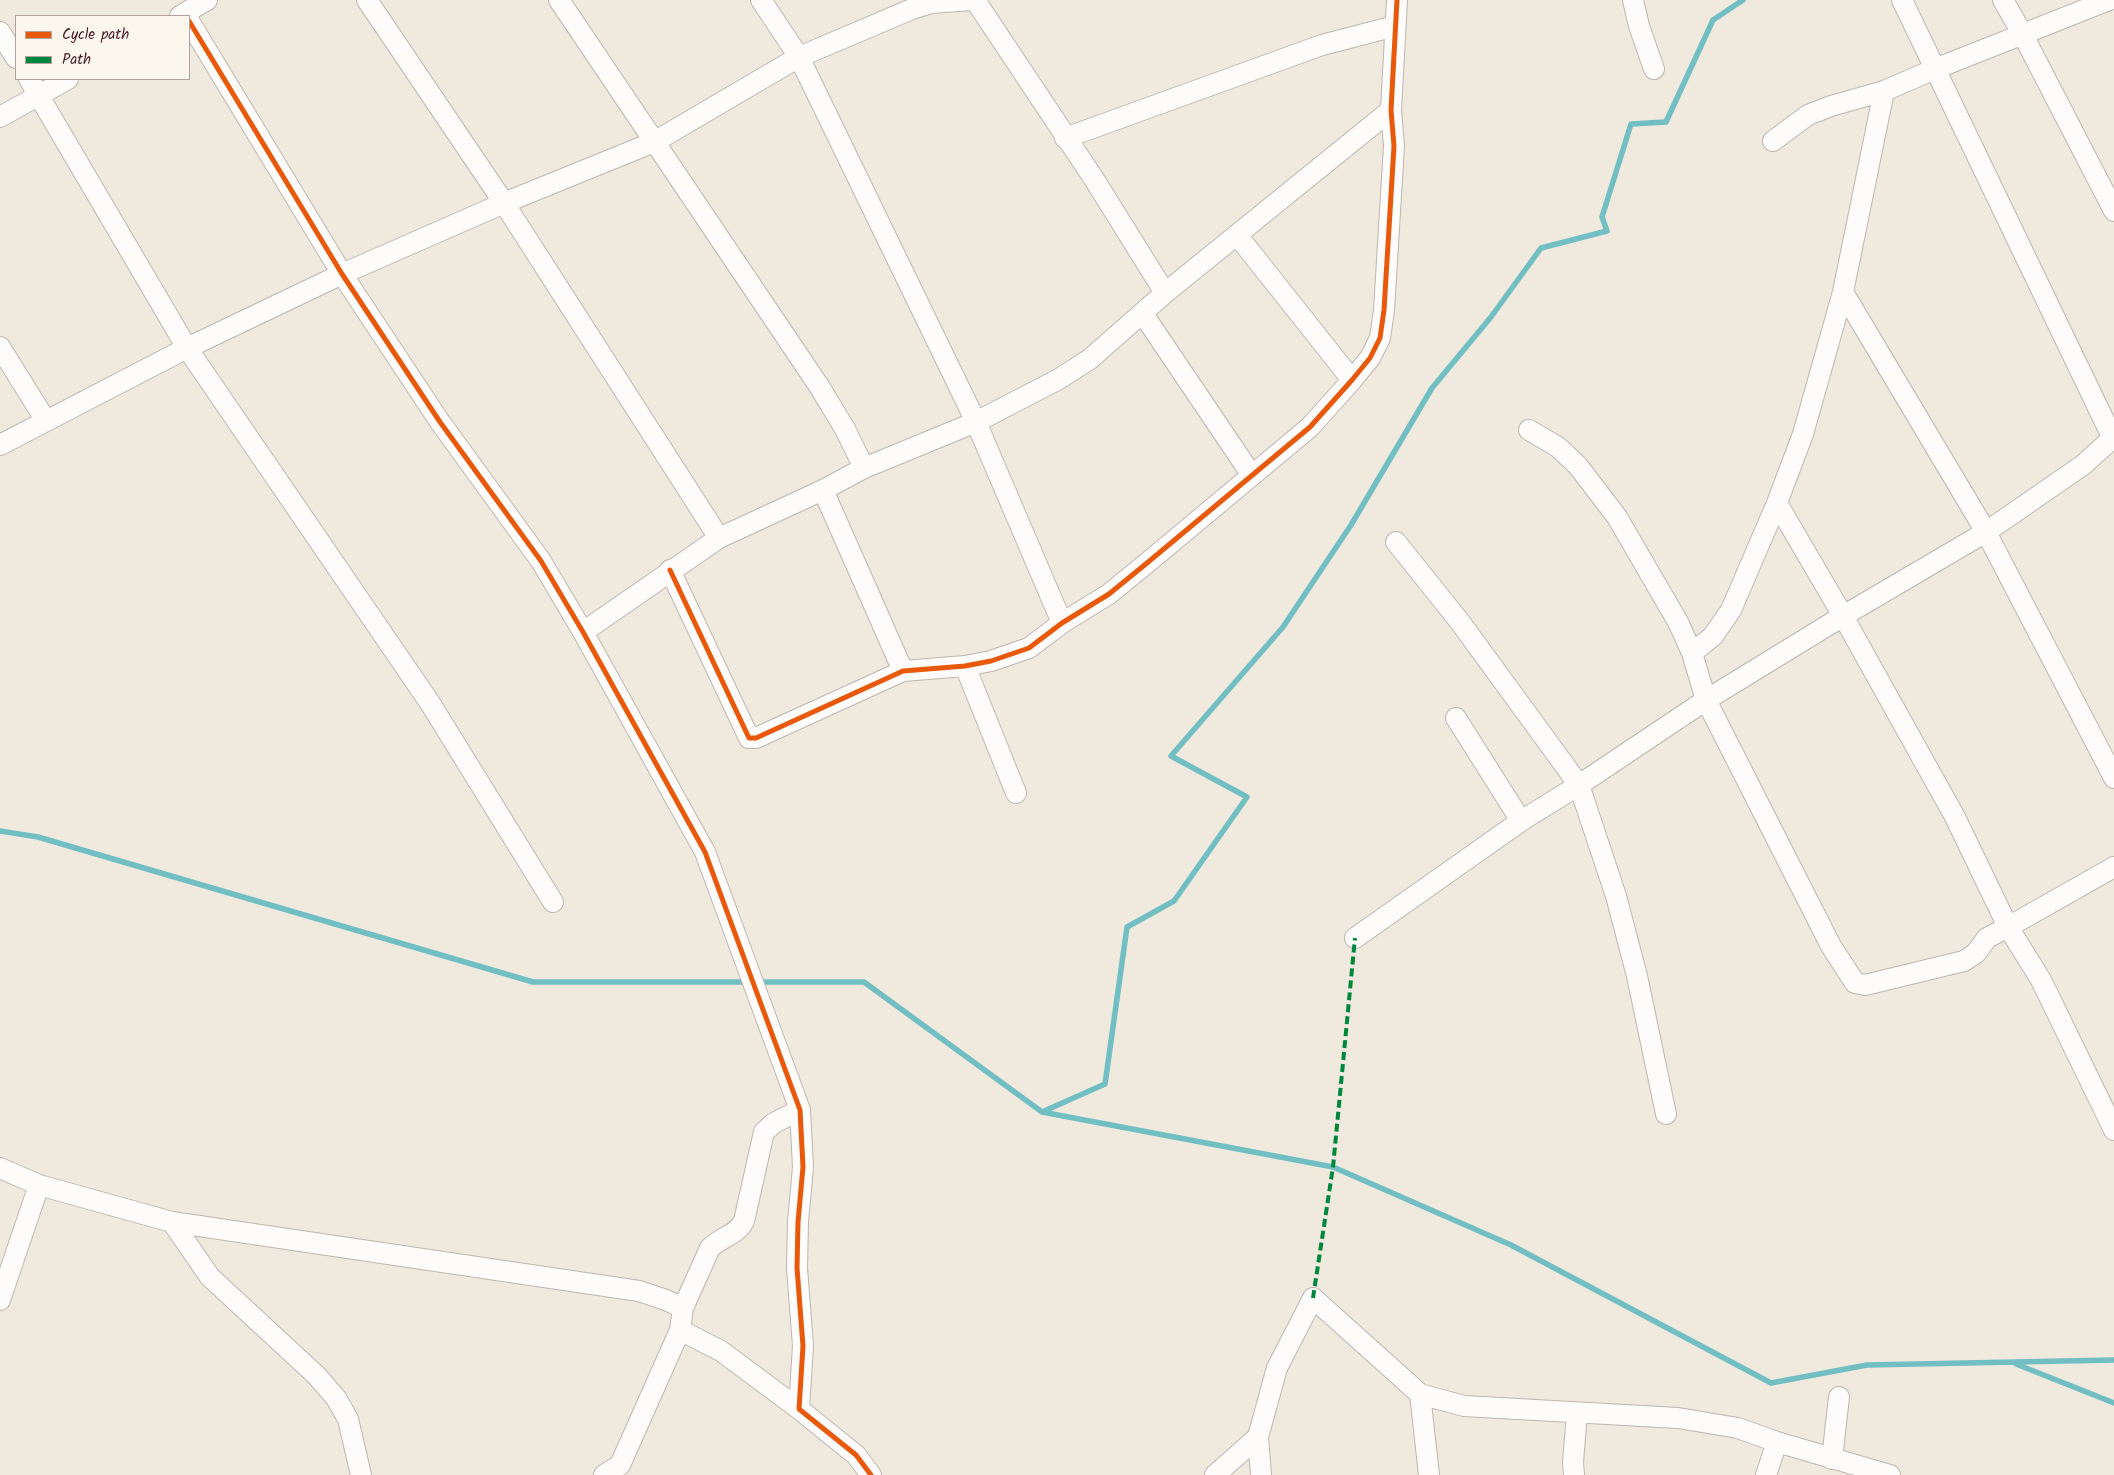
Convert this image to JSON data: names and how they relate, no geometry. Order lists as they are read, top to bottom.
{
  "legend": ["Cycle path", "Path"]
}
